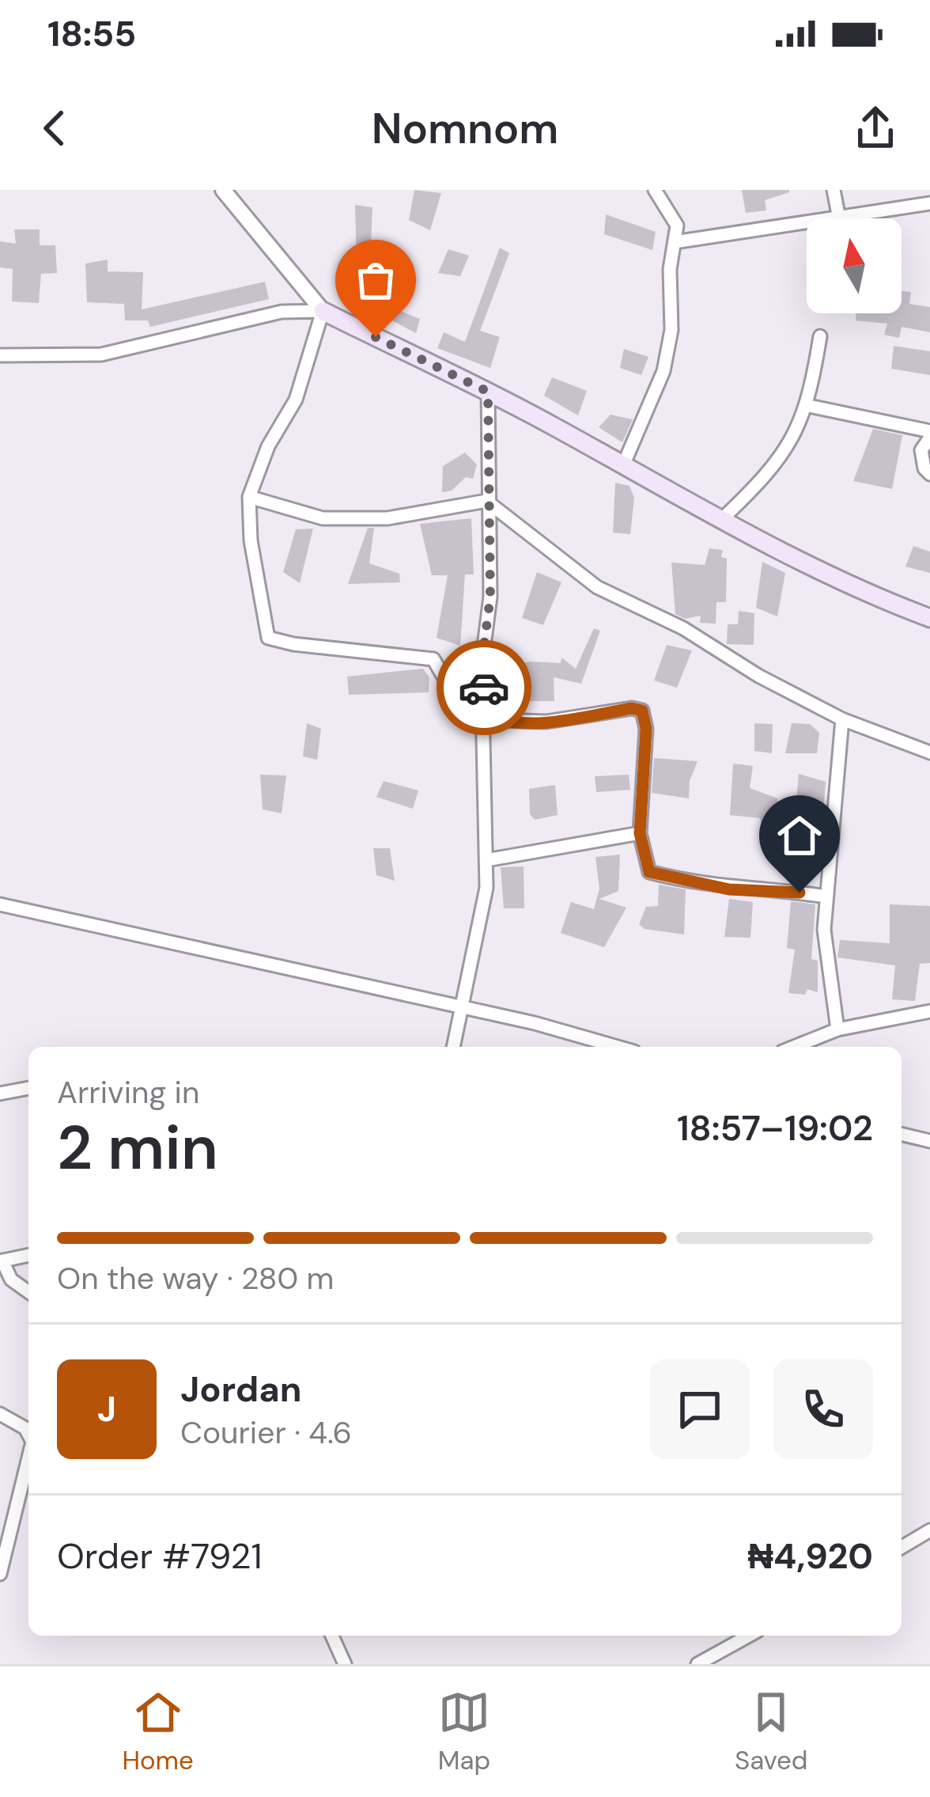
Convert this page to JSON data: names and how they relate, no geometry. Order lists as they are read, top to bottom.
{
  "north": "top",
  "page": {
    "status": "18:55",
    "header": "Nomnom",
    "heading": ["2 min", "Arriving in", "18:57–19:02"],
    "panel": [
      "Jordan",
      "Courier · 4.6",
      "Order #7921",
      "₦4,920"
    ],
    "bar": "On the way · 280 m",
    "round": "J",
    "tabs": ["Home", "Map", "Saved"]
  }
}
